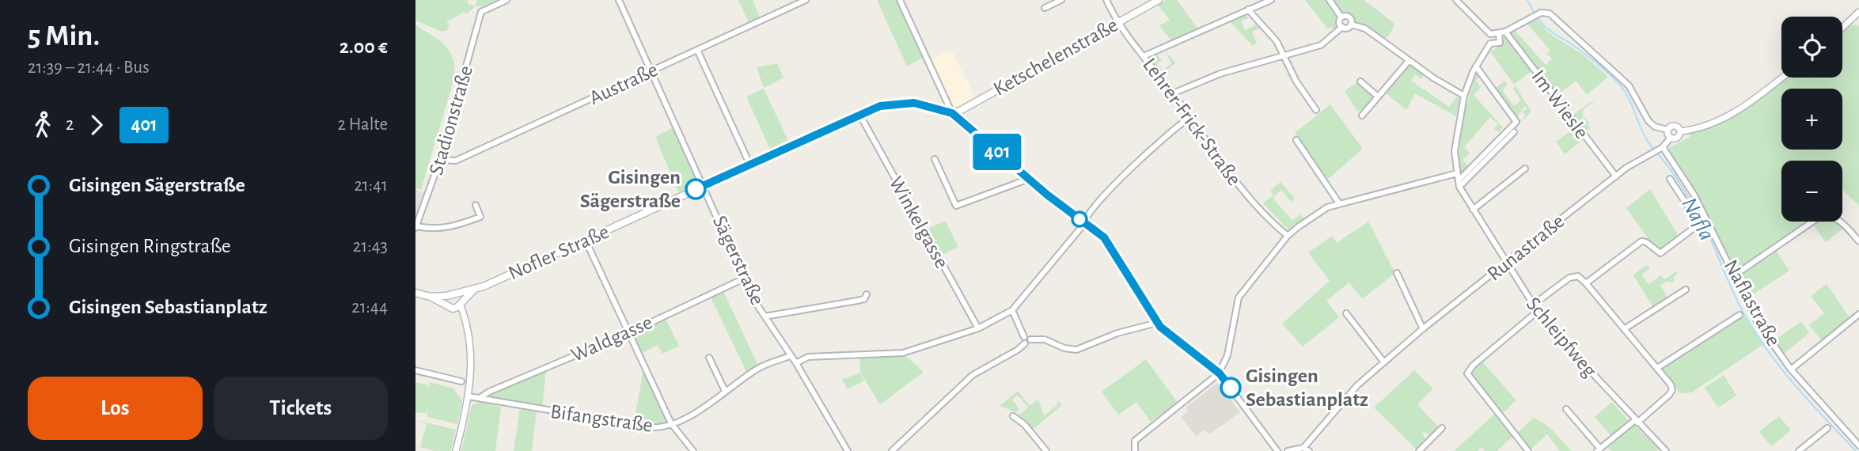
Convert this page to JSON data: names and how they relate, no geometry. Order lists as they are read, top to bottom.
{
  "streets": {
    "main road": ["Ketschelenstraße", "Nofler Straße"],
    "street": [
      "Austraße",
      "Im Wiesle",
      "Stadionstraße",
      "Lehrer-Frick-Straße",
      "Winkelgasse",
      "Runastraße",
      "Sägerstraße",
      "Naflastraße",
      "Schleipfweg",
      "Waldgasse",
      "Bifangstraße"
    ]
  },
  "crossings": [
    ["Ketschelenstraße", "Lehrer-Frick-Straße"],
    ["Ketschelenstraße", "Nofler Straße"],
    ["Austraße", "Stadionstraße"],
    ["Austraße", "Sägerstraße"],
    ["Im Wiesle", "Runastraße"],
    ["Winkelgasse", "Nofler Straße"],
    ["Runastraße", "Naflastraße"],
    ["Runastraße", "Schleipfweg"],
    ["Nofler Straße", "Sägerstraße"],
    ["Sägerstraße", "Waldgasse"],
    ["Sägerstraße", "Bifangstraße"],
    ["Waldgasse", "Bifangstraße"]
  ],
  "water": ["Nafla"],
  "places": ["Gisingen Sägerstraße", "Gisingen Sebastianplatz"],
  "lines": ["bus line 401"],
  "page": {
    "heading": ["5 Min.", "21:39 – 21:44 · Bus", "2.00 €"],
    "on_map": "401",
    "map_buttons": ["+", "−"],
    "legs": ["2", "401", "2 Halte"],
    "list": [
      {
        "name": "Gisingen Sägerstraße",
        "value": "21:41"
      },
      {
        "name": "Gisingen Ringstraße",
        "value": "21:43"
      },
      {
        "name": "Gisingen Sebastianplatz",
        "value": "21:44"
      }
    ],
    "buttons": ["Los", "Tickets"]
  }
}
